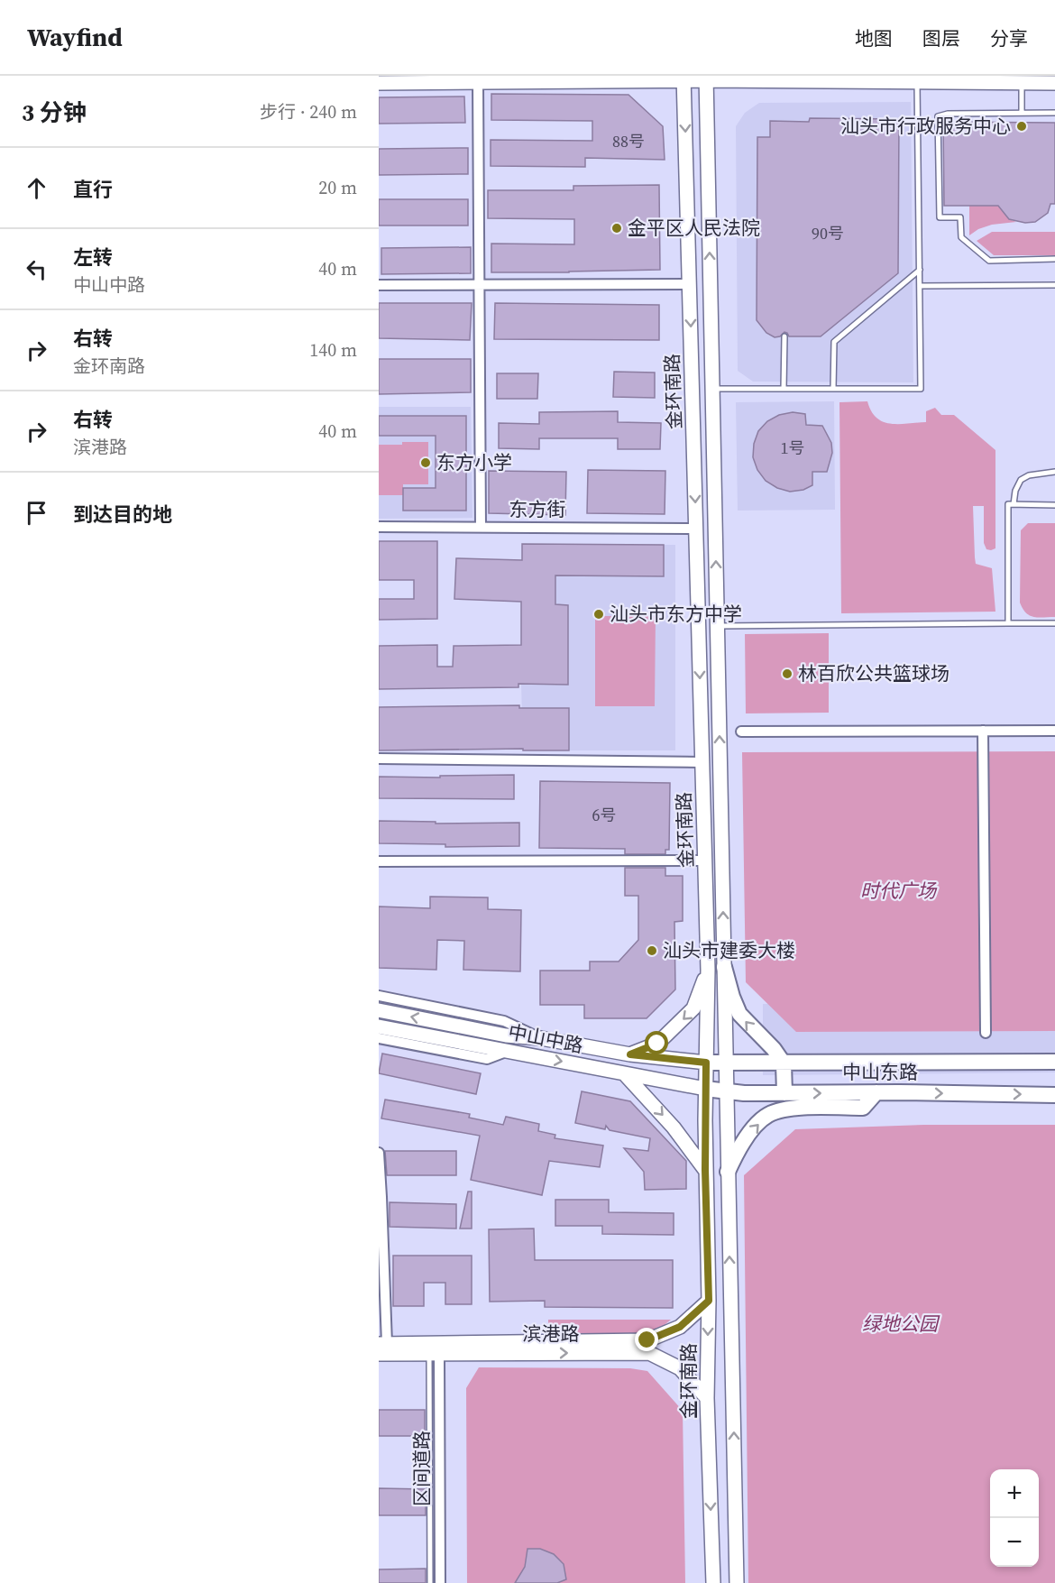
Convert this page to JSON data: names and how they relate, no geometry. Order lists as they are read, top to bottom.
{
  "streets": {
    "main road": [
      "金环南路",
      "中山中路",
      "中山东路",
      "滨港路"
    ],
    "street": ["东方街", "区间道路"]
  },
  "crossings": [
    ["金环南路", "东方街"],
    ["金环南路", "中山中路"],
    ["金环南路", "中山东路"],
    ["金环南路", "滨港路"],
    ["中山中路", "中山东路"],
    ["滨港路", "区间道路"]
  ],
  "parks": ["时代广场", "绿地公园"],
  "places": [
    "汕头市行政服务中心",
    "金平区人民法院",
    "东方小学",
    "汕头市东方中学",
    "林百欣公共篮球场",
    "汕头市建委大楼"
  ],
  "house_numbers": [
    "88号",
    "90号",
    "1号",
    "6号"
  ],
  "page": {
    "header": "Wayfind",
    "nav": ["地图", "图层", "分享"],
    "heading": ["3 分钟", "步行 · 240 m"],
    "list": [
      ["直行", "20 m"],
      ["左转", "中山中路", "40 m"],
      ["右转", "金环南路", "140 m"],
      ["右转", "滨港路", "40 m"],
      "到达目的地"
    ],
    "map_buttons": ["+", "−"]
  }
}
